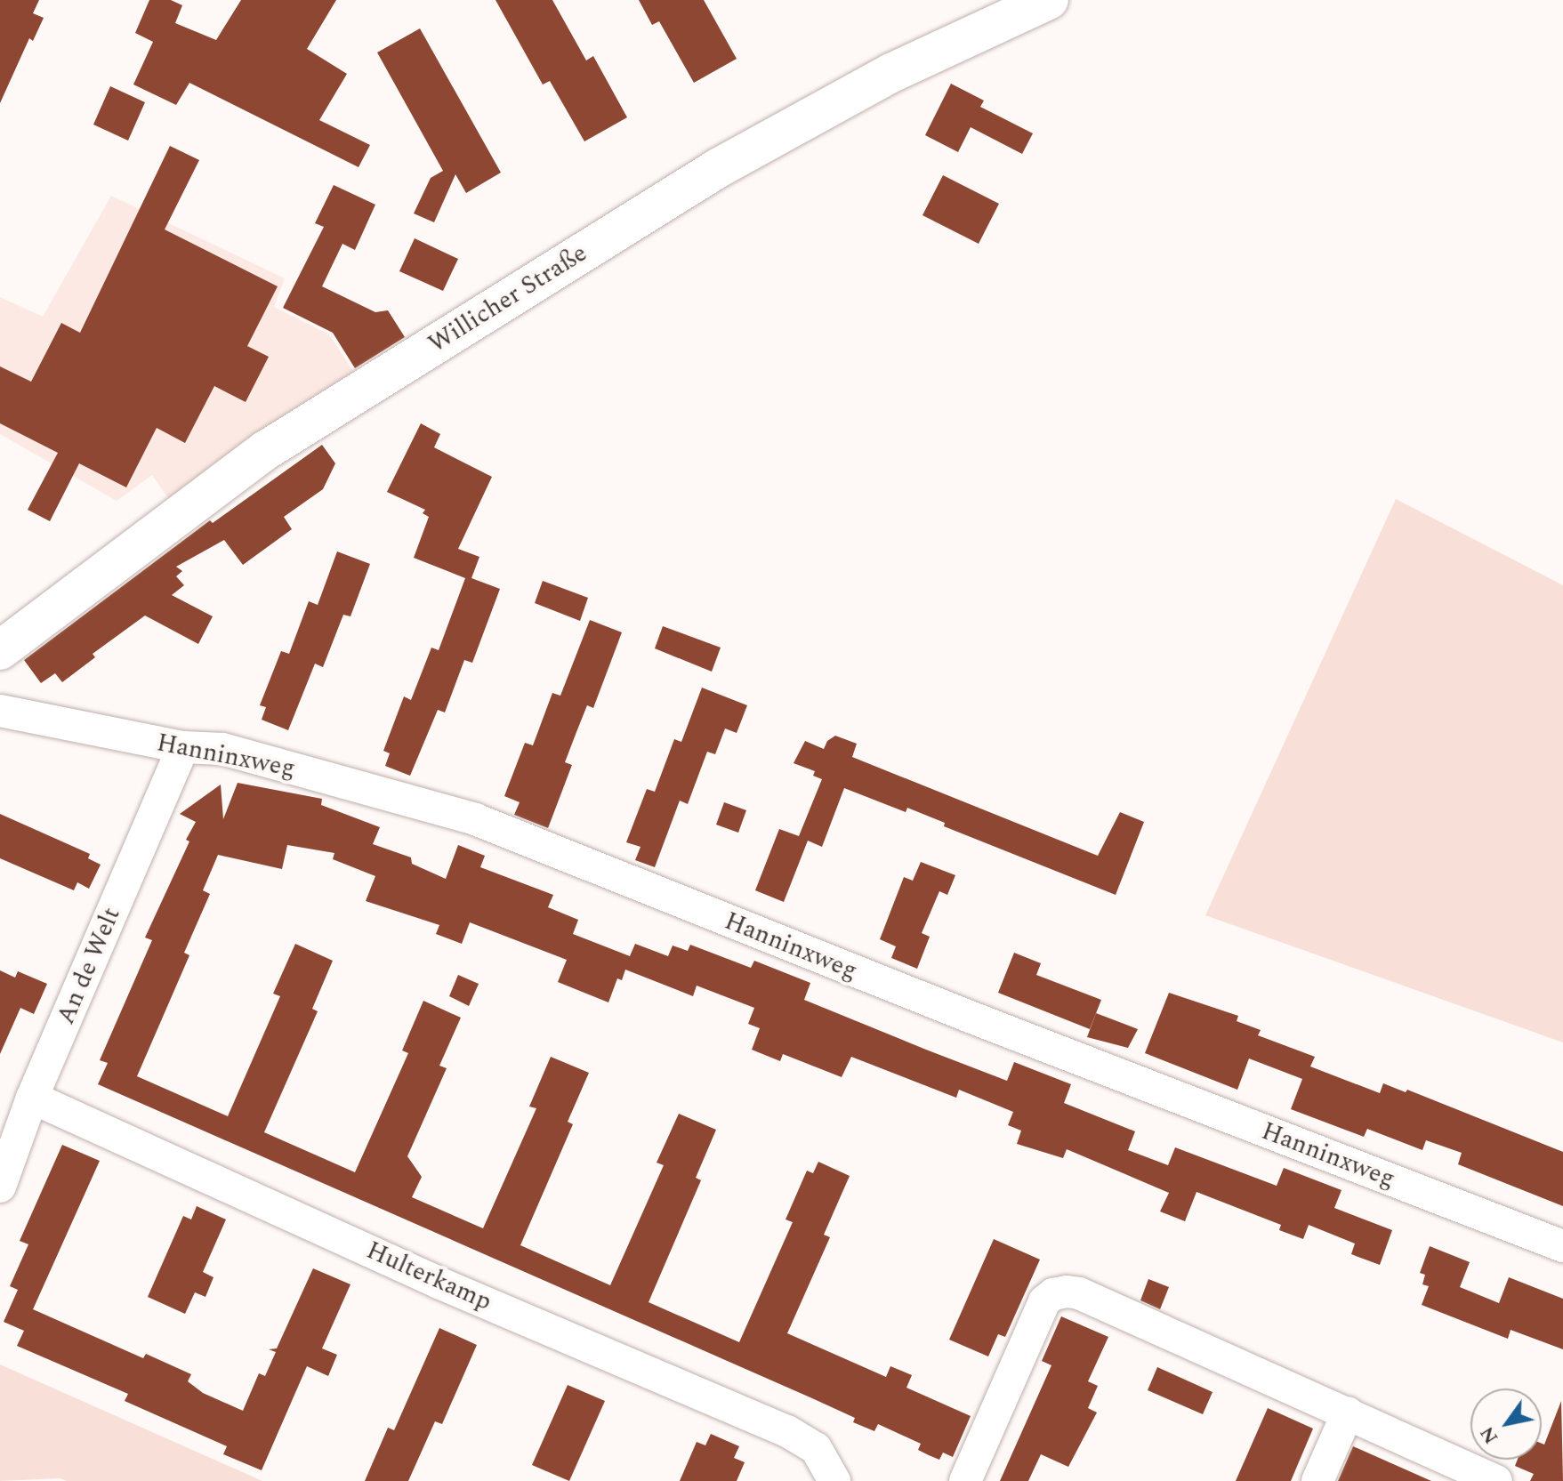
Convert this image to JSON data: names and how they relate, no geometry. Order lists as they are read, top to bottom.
{
  "streets": {
    "street": [
      "Willicher Straße",
      "Hanninxweg",
      "An de Welt",
      "Hulterkamp"
    ]
  },
  "crossings": [
    ["Hanninxweg", "An de Welt"],
    ["An de Welt", "Hulterkamp"]
  ],
  "north": "bottom left"
}
